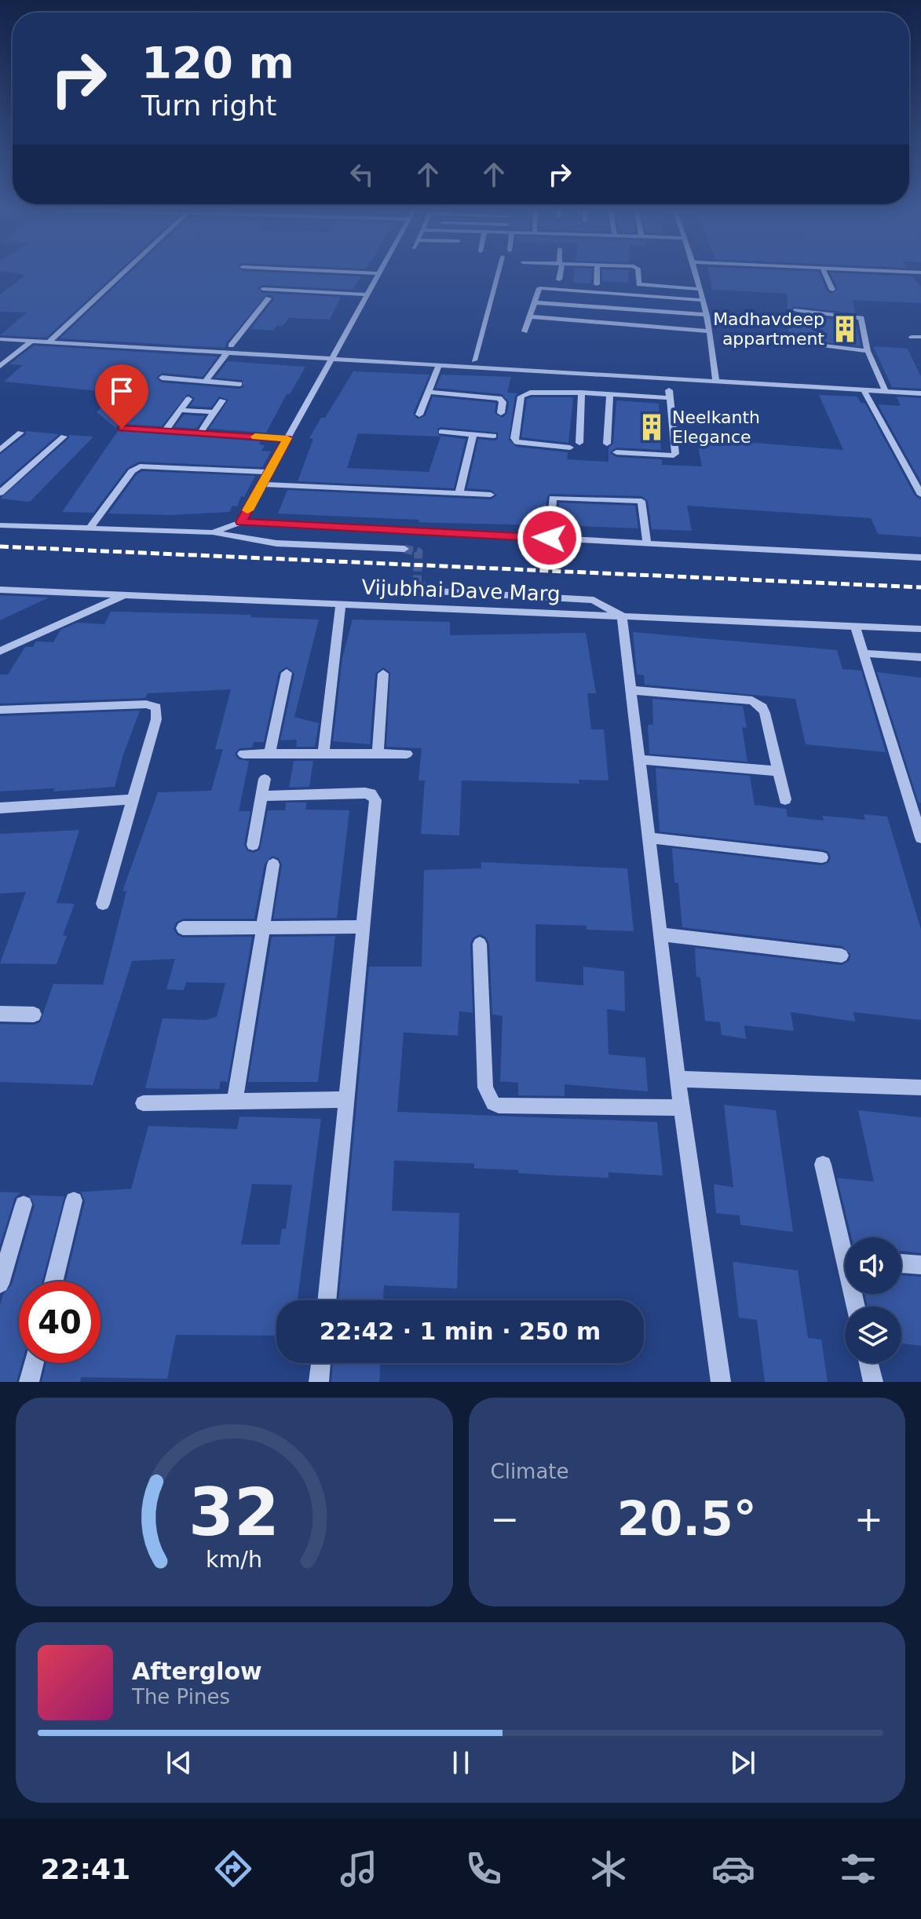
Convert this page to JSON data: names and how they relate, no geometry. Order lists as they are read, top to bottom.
{
  "streets": {
    "street": ["Vijubhai Dave Marg"]
  },
  "places": {
    "building": ["Madhavdeep appartment", "Neelkanth Elegance"]
  },
  "page": {
    "turn": ["120 m", "Turn right"],
    "limit": "40",
    "trip": "22:42 · 1 min · 250 m",
    "tile": "Climate",
    "heat": ["−", "20.5°", "+"],
    "song": ["Afterglow", "The Pines"],
    "tabs": "22:41",
    "gauge": ["32", "km/h"]
  }
}
